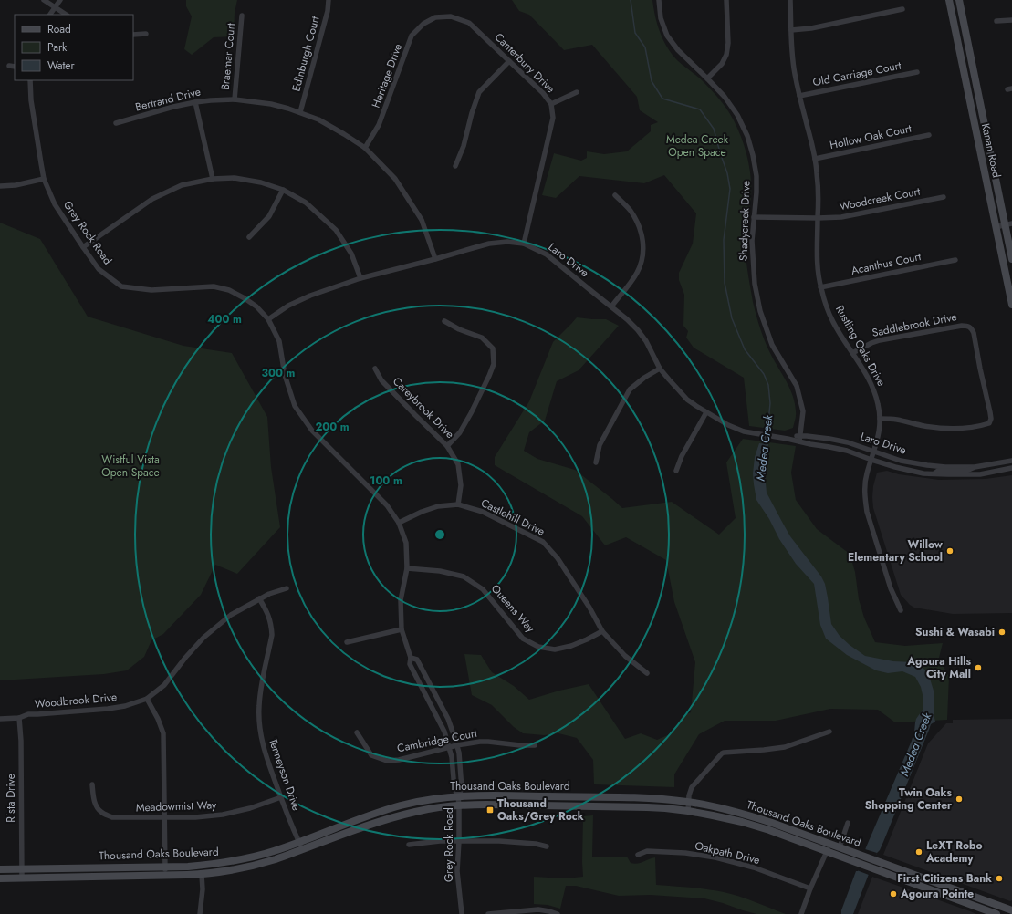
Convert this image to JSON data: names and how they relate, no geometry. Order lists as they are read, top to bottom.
{
  "streets": {
    "main road": ["Kanan Road", "Thousand Oaks Boulevard"],
    "street": [
      "Edinburgh Court",
      "Braemar Court",
      "Canterbury Drive",
      "Old Carriage Court",
      "Heritage Drive",
      "Bertrand Drive",
      "Hollow Oak Court",
      "Woodcreek Court",
      "Shadycreek Drive",
      "Grey Rock Road",
      "Laro Drive",
      "Acanthus Court",
      "Saddlebrook Drive",
      "Rustling Oaks Drive",
      "Careybrook Drive",
      "Castlehill Drive",
      "Queens Way",
      "Woodbrook Drive",
      "Cambridge Court",
      "Tenneyson Drive",
      "Rista Drive",
      "Meadowmist Way",
      "Oakpath Drive"
    ]
  },
  "crossings": [
    ["Edinburgh Court", "Bertrand Drive"],
    ["Braemar Court", "Bertrand Drive"],
    ["Canterbury Drive", "Heritage Drive"],
    ["Canterbury Drive", "Laro Drive"],
    ["Old Carriage Court", "Rustling Oaks Drive"],
    ["Heritage Drive", "Bertrand Drive"],
    ["Bertrand Drive", "Laro Drive"],
    ["Hollow Oak Court", "Rustling Oaks Drive"],
    ["Woodcreek Court", "Shadycreek Drive"],
    ["Woodcreek Court", "Rustling Oaks Drive"],
    ["Shadycreek Drive", "Laro Drive"],
    ["Grey Rock Road", "Laro Drive"],
    ["Grey Rock Road", "Castlehill Drive"],
    ["Grey Rock Road", "Queens Way"],
    ["Grey Rock Road", "Cambridge Court"],
    ["Grey Rock Road", "Thousand Oaks Boulevard"],
    ["Laro Drive", "Rustling Oaks Drive"],
    ["Acanthus Court", "Rustling Oaks Drive"],
    ["Saddlebrook Drive", "Rustling Oaks Drive"],
    ["Careybrook Drive", "Castlehill Drive"],
    ["Castlehill Drive", "Queens Way"],
    ["Woodbrook Drive", "Tenneyson Drive"],
    ["Woodbrook Drive", "Rista Drive"],
    ["Tenneyson Drive", "Thousand Oaks Boulevard"],
    ["Tenneyson Drive", "Meadowmist Way"],
    ["Thousand Oaks Boulevard", "Rista Drive"]
  ],
  "water": ["Medea Creek"],
  "parks": ["Medea Creek Open Space", "Wistful Vista Open Space"],
  "places": {
    "other": [
      "Willow Elementary School",
      "Sushi & Wasabi",
      "Agoura Hills City Mall",
      "Twin Oaks Shopping Center",
      "LeXT Robo Academy",
      "First Citizens Bank",
      "Agoura Pointe"
    ],
    "transit": ["Thousand Oaks/Grey Rock"]
  },
  "legend": ["Road", "Park", "Water"],
  "rings": [
    "400 m",
    "300 m",
    "200 m",
    "100 m"
  ]
}
